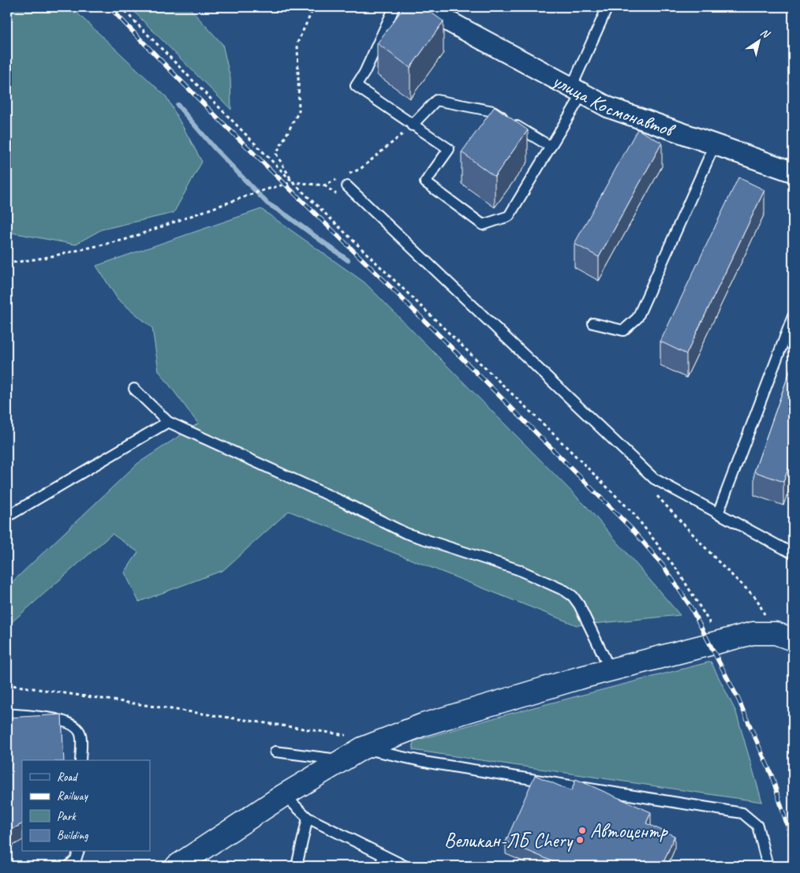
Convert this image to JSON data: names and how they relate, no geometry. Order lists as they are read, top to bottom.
{
  "streets": {
    "street": ["улица Космонавтов"]
  },
  "places": ["Автоцентр", "Великан-ЛБ Chery"],
  "legend": [
    "Road",
    "Railway",
    "Park",
    "Building"
  ],
  "north": "top right"
}
